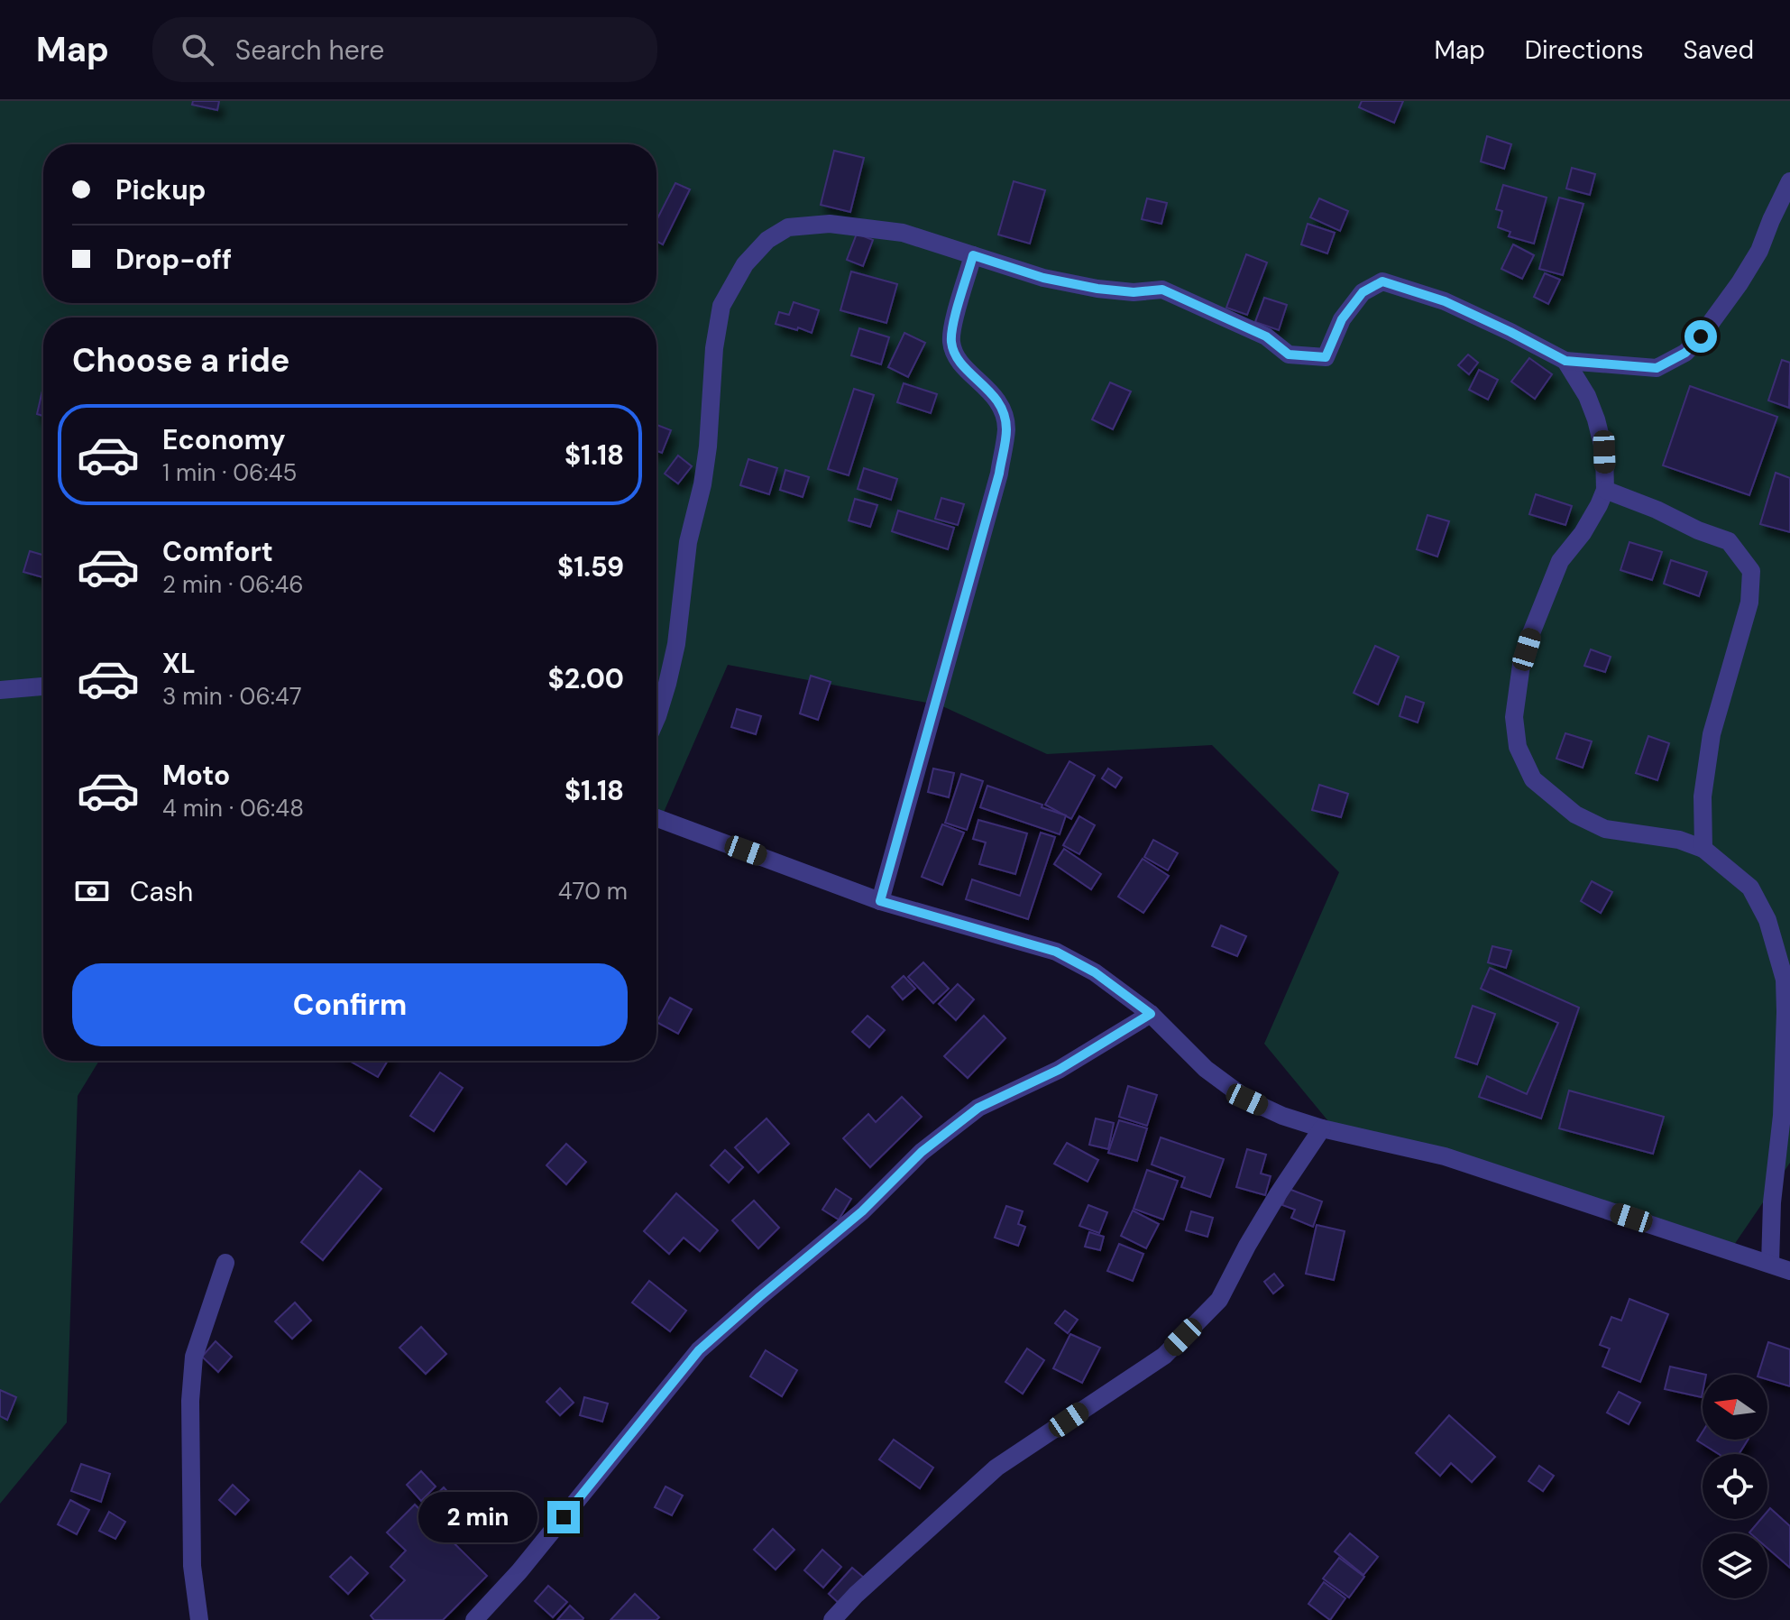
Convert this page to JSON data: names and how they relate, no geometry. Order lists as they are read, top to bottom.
{
  "north": "left",
  "page": {
    "header": "Map",
    "search": "Search here",
    "nav": ["Map", "Directions", "Saved"],
    "banner": ["Pickup", "Drop-off"],
    "heading": "Choose a ride",
    "list": [
      {
        "name": "Economy",
        "note": "1 min · 06:45",
        "value": "$1.18"
      },
      {
        "name": "Comfort",
        "note": "2 min · 06:46",
        "value": "$1.59"
      },
      {
        "name": "XL",
        "note": "3 min · 06:47",
        "value": "$2.00"
      },
      {
        "name": "Moto",
        "note": "4 min · 06:48",
        "value": "$1.18"
      }
    ],
    "pay": ["Cash", "470 m"],
    "buttons": "Confirm",
    "bubble": "2 min"
  }
}
